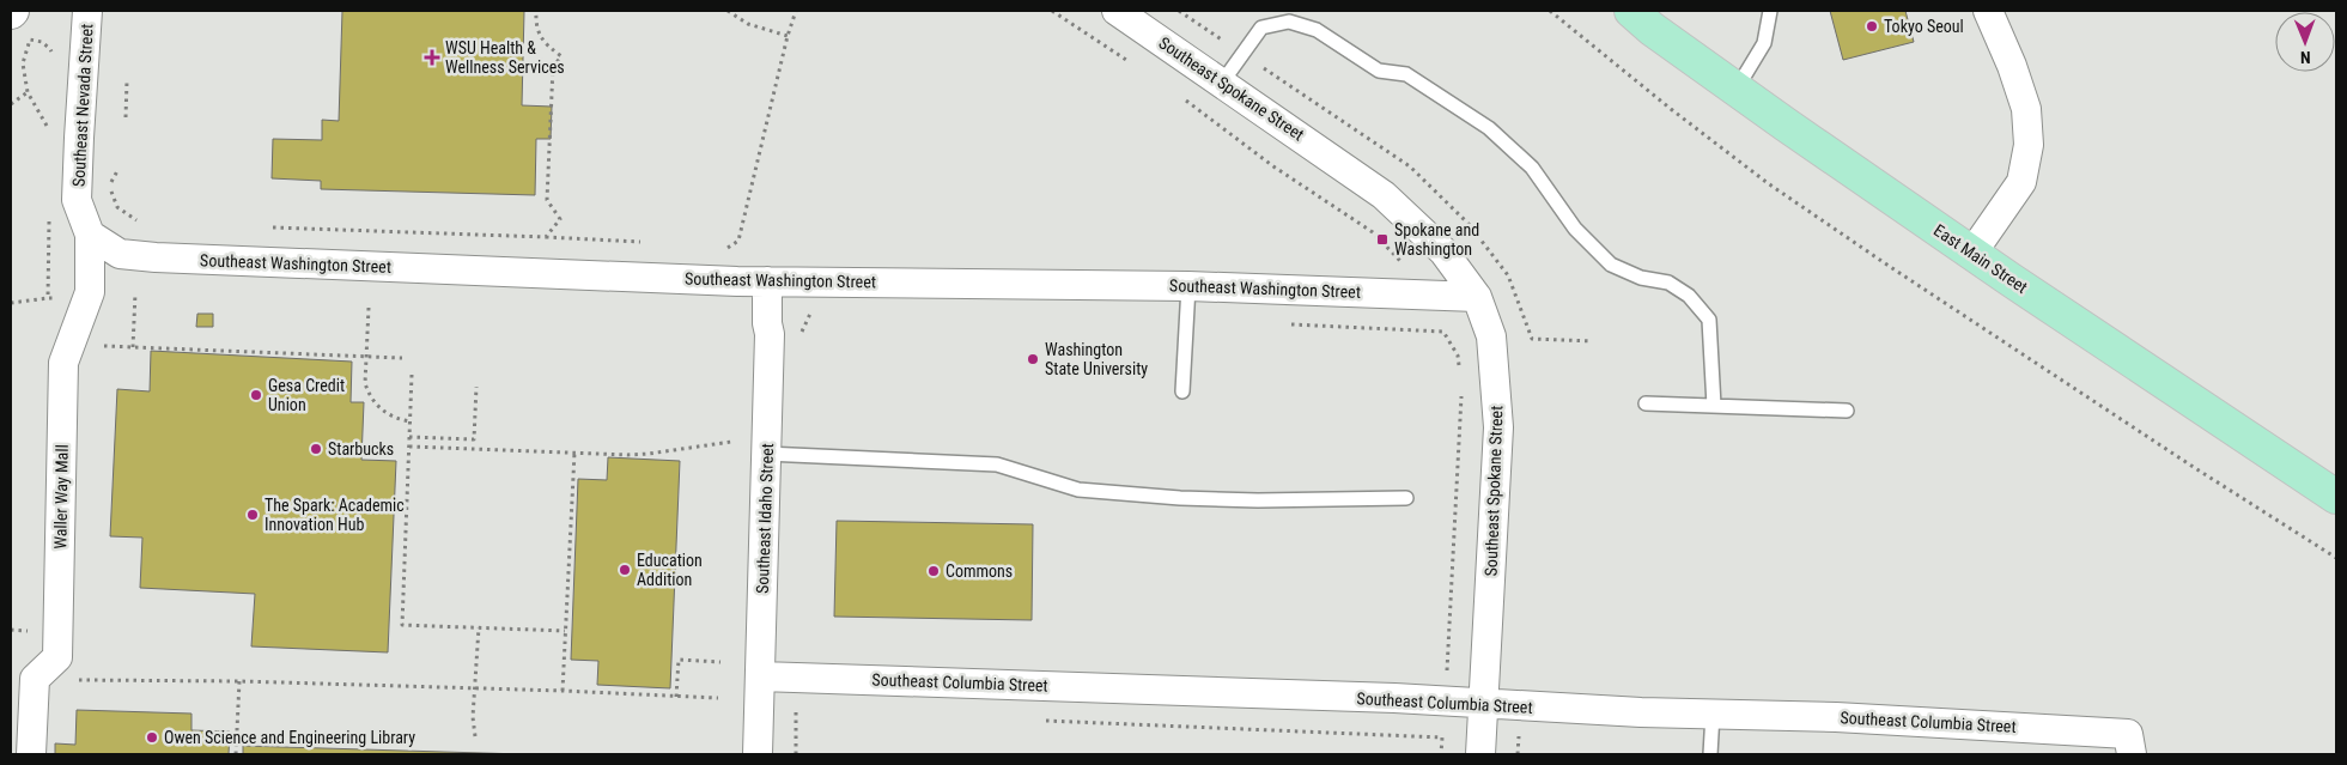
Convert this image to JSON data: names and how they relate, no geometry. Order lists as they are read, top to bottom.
{
  "streets": {
    "main road": ["East Main Street"],
    "street": [
      "Southeast Spokane Street",
      "Southeast Nevada Street",
      "Southeast Washington Street",
      "Waller Way Mall",
      "Southeast Idaho Street",
      "Southeast Columbia Street"
    ]
  },
  "crossings": [
    ["Southeast Spokane Street", "Southeast Washington Street"],
    ["Southeast Spokane Street", "Southeast Columbia Street"],
    ["Southeast Nevada Street", "Southeast Washington Street"],
    ["Southeast Nevada Street", "Waller Way Mall"],
    ["Southeast Washington Street", "Waller Way Mall"],
    ["Southeast Washington Street", "Southeast Idaho Street"],
    ["Southeast Idaho Street", "Southeast Columbia Street"]
  ],
  "places": {
    "other": [
      "Tokyo Seoul",
      "Washington State University",
      "Gesa Credit Union",
      "Starbucks",
      "The Spark: Academic Innovation Hub",
      "Education Addition",
      "Commons",
      "Owen Science and Engineering Library"
    ],
    "health": ["WSU Health & Wellness Services"],
    "transit": ["Spokane and Washington"]
  },
  "north": "bottom"
}
